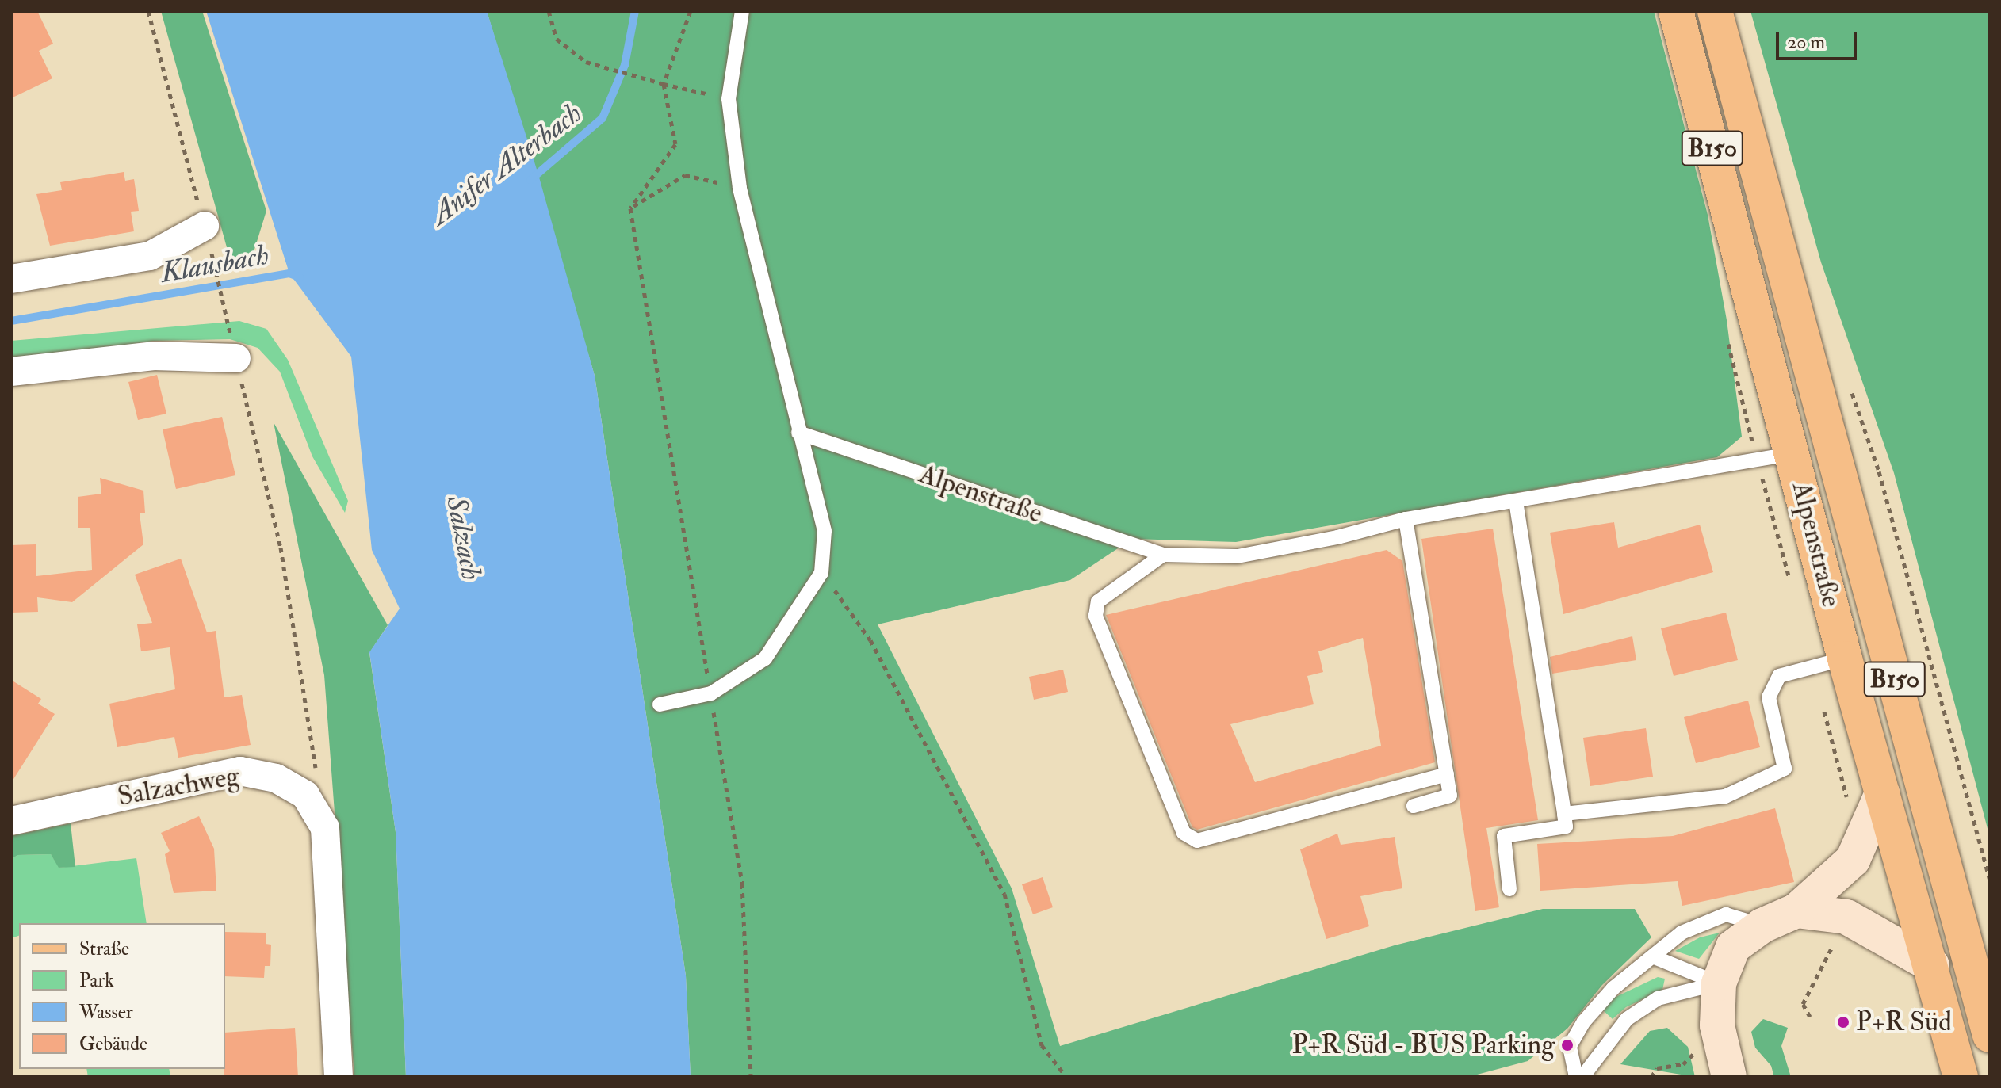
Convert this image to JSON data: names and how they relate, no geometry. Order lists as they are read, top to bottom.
{
  "streets": {
    "main road": ["B150", "Alpenstraße"],
    "street": ["Salzachweg"]
  },
  "water": ["Anifer Alterbach", "Klausbach", "Salzach"],
  "places": ["P+R Süd", "P+R Süd - BUS Parking"],
  "legend": [
    "Straße",
    "Park",
    "Wasser",
    "Gebäude"
  ],
  "scale_bar": "20 m"
}
